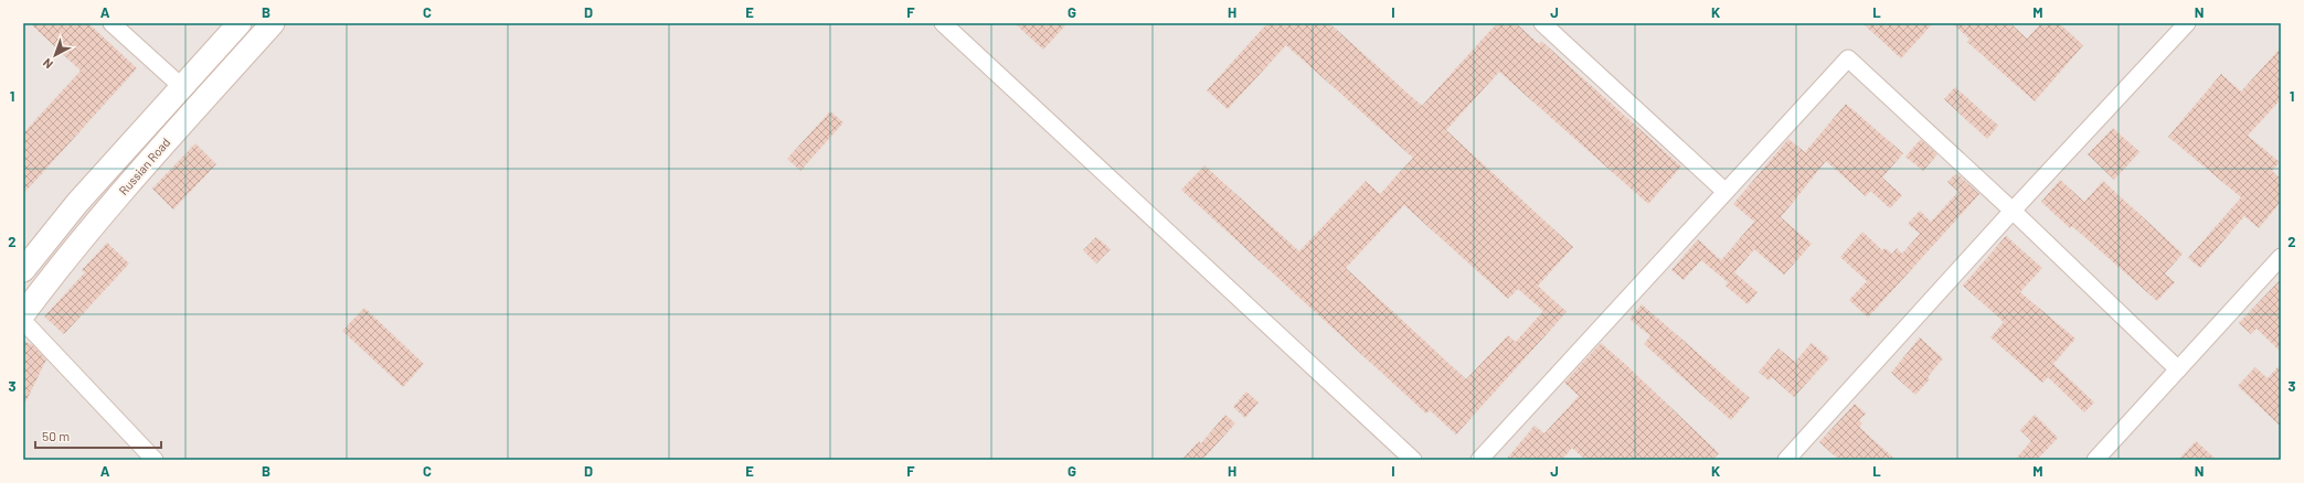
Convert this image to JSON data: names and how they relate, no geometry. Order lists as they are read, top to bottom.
{
  "streets": {
    "main road": ["Russian Road"]
  },
  "scale_bar": "50 m",
  "north": "bottom left",
  "grid": {
    "columns": [
      "A",
      "B",
      "C",
      "D",
      "E",
      "F",
      "G",
      "H",
      "I",
      "J",
      "K",
      "L",
      "M",
      "N"
    ],
    "rows": ["1", "2", "3"]
  }
}
